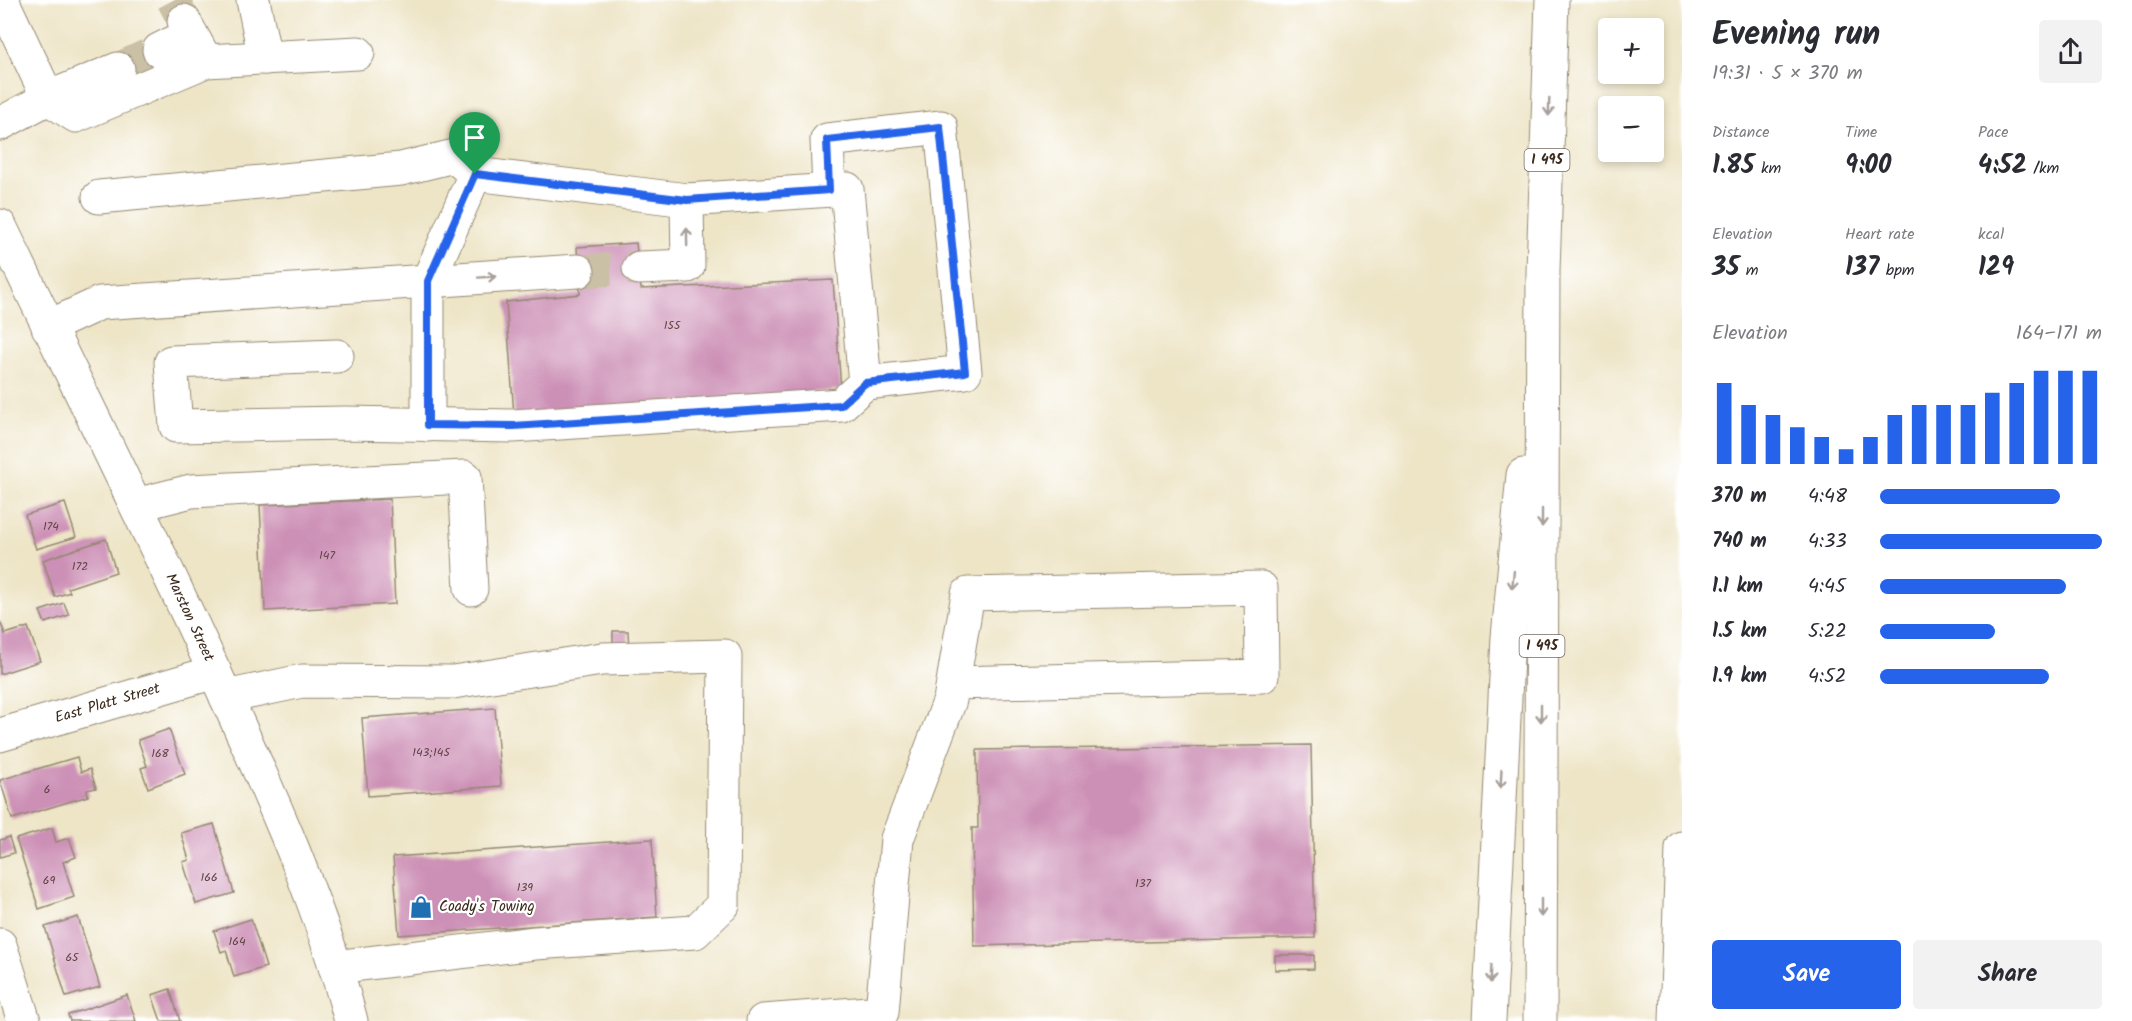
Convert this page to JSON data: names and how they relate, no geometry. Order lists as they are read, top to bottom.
{
  "streets": {
    "main road": ["I 495", "Marston Street", "East Platt Street"]
  },
  "crossings": [
    ["Marston Street", "East Platt Street"]
  ],
  "places": {
    "shop": ["Coady's Towing"]
  },
  "house_numbers": [
    "155",
    "174",
    "147",
    "172",
    "143;145",
    "168",
    "6",
    "166",
    "69",
    "137",
    "139",
    "164",
    "65"
  ],
  "page": {
    "heading": ["Evening run", "19:31 · 5 × 370 m"],
    "map_buttons": ["+", "−"],
    "stats": [
      ["Distance", "1.85 km"],
      ["Time", "9:00"],
      ["Pace", "4:52 /km"],
      ["Elevation", "35 m"],
      ["Heart rate", "137 bpm"],
      ["kcal", "129"]
    ],
    "chart": ["Elevation", "164–171 m"],
    "list": [
      {
        "name": "370 m",
        "note": "4:48"
      },
      {
        "name": "740 m",
        "note": "4:33"
      },
      {
        "name": "1.1 km",
        "note": "4:45"
      },
      {
        "name": "1.5 km",
        "note": "5:22"
      },
      {
        "name": "1.9 km",
        "note": "4:52"
      }
    ],
    "buttons": ["Save", "Share"]
  }
}
